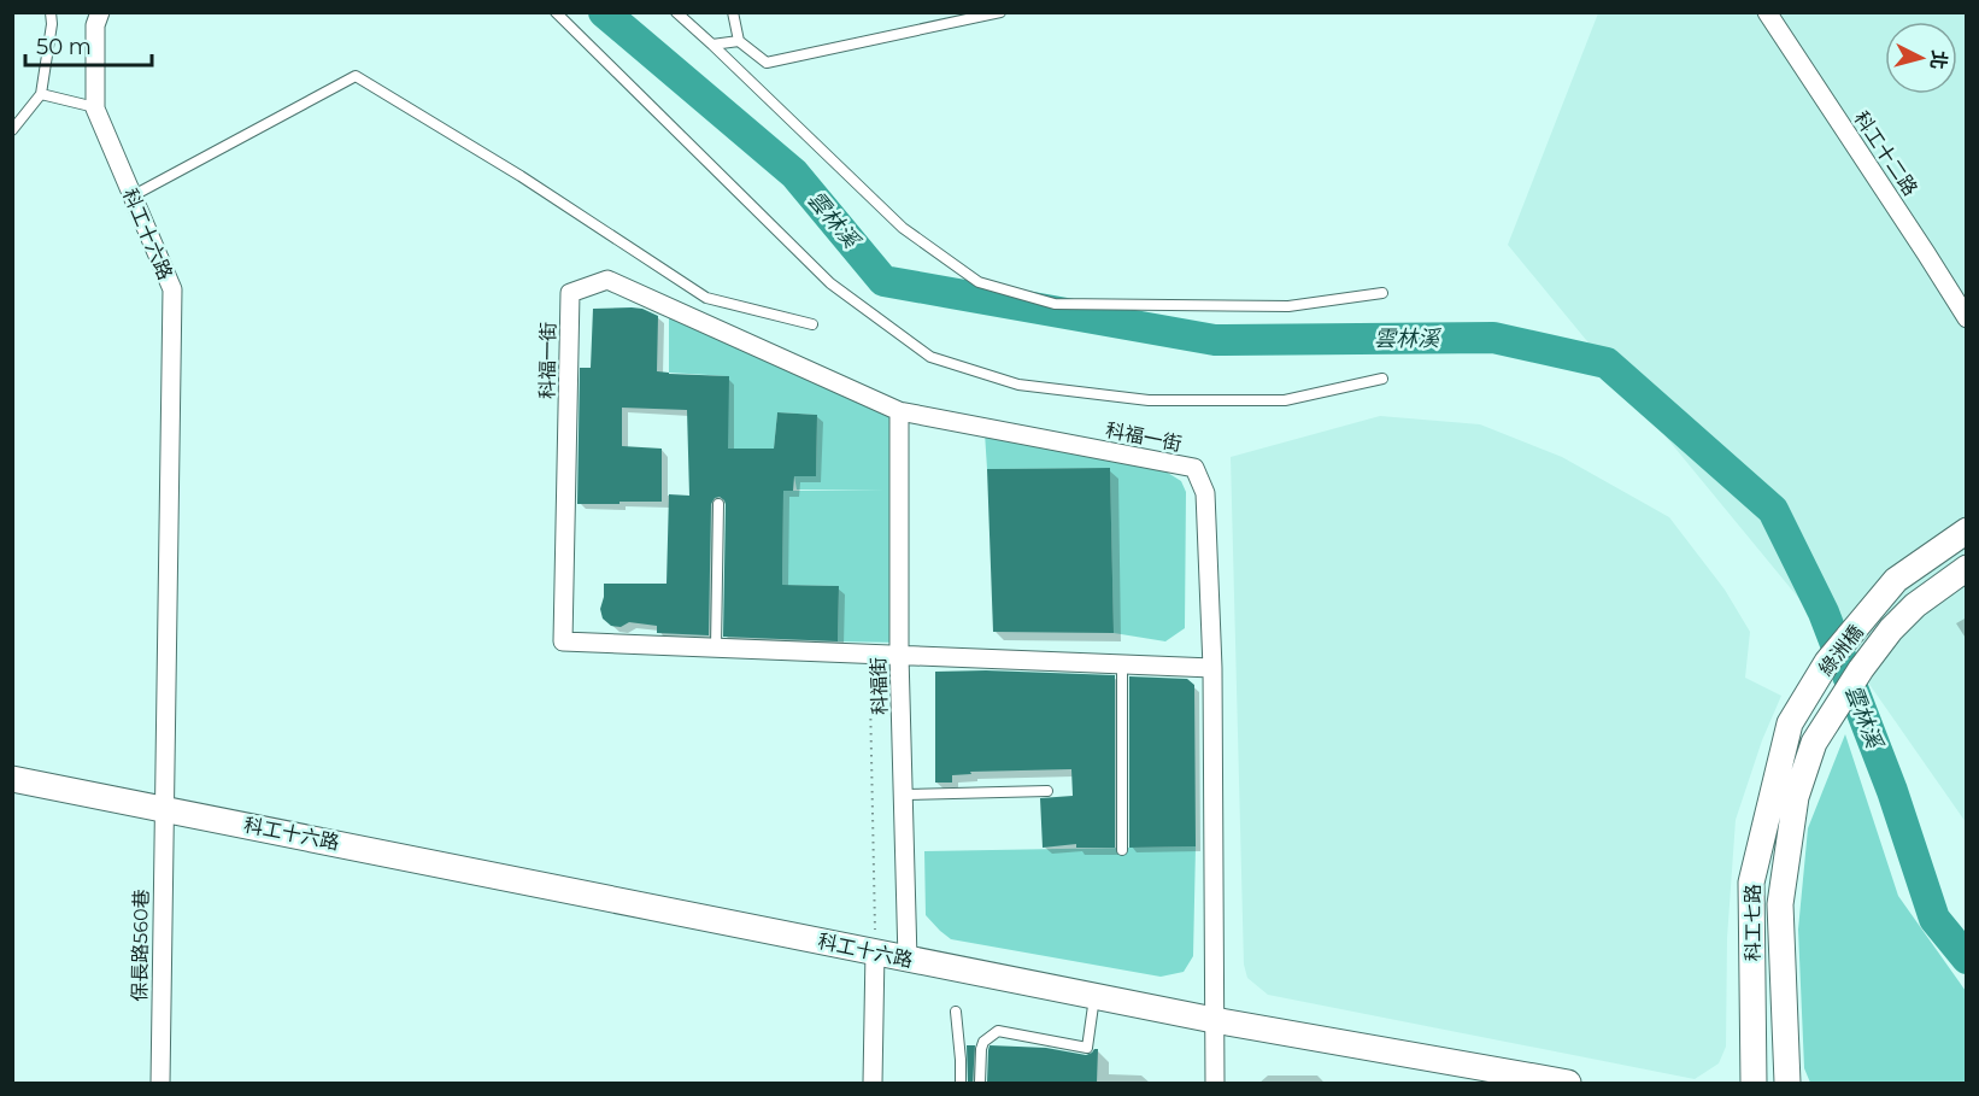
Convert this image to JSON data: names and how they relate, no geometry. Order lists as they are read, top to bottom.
{
  "streets": {
    "street": [
      "科工十二路",
      "科工十六路",
      "科福一街",
      "綠洲橋",
      "科福街",
      "科工七路",
      "保長路560巷"
    ]
  },
  "crossings": [
    ["科工十六路", "科福一街"],
    ["科工十六路", "科福街"],
    ["科工十六路", "保長路560巷"],
    ["科福一街", "科福街"],
    ["綠洲橋", "科工七路"]
  ],
  "water": ["雲林溪"],
  "scale_bar": "50 m",
  "north": "right"
}
